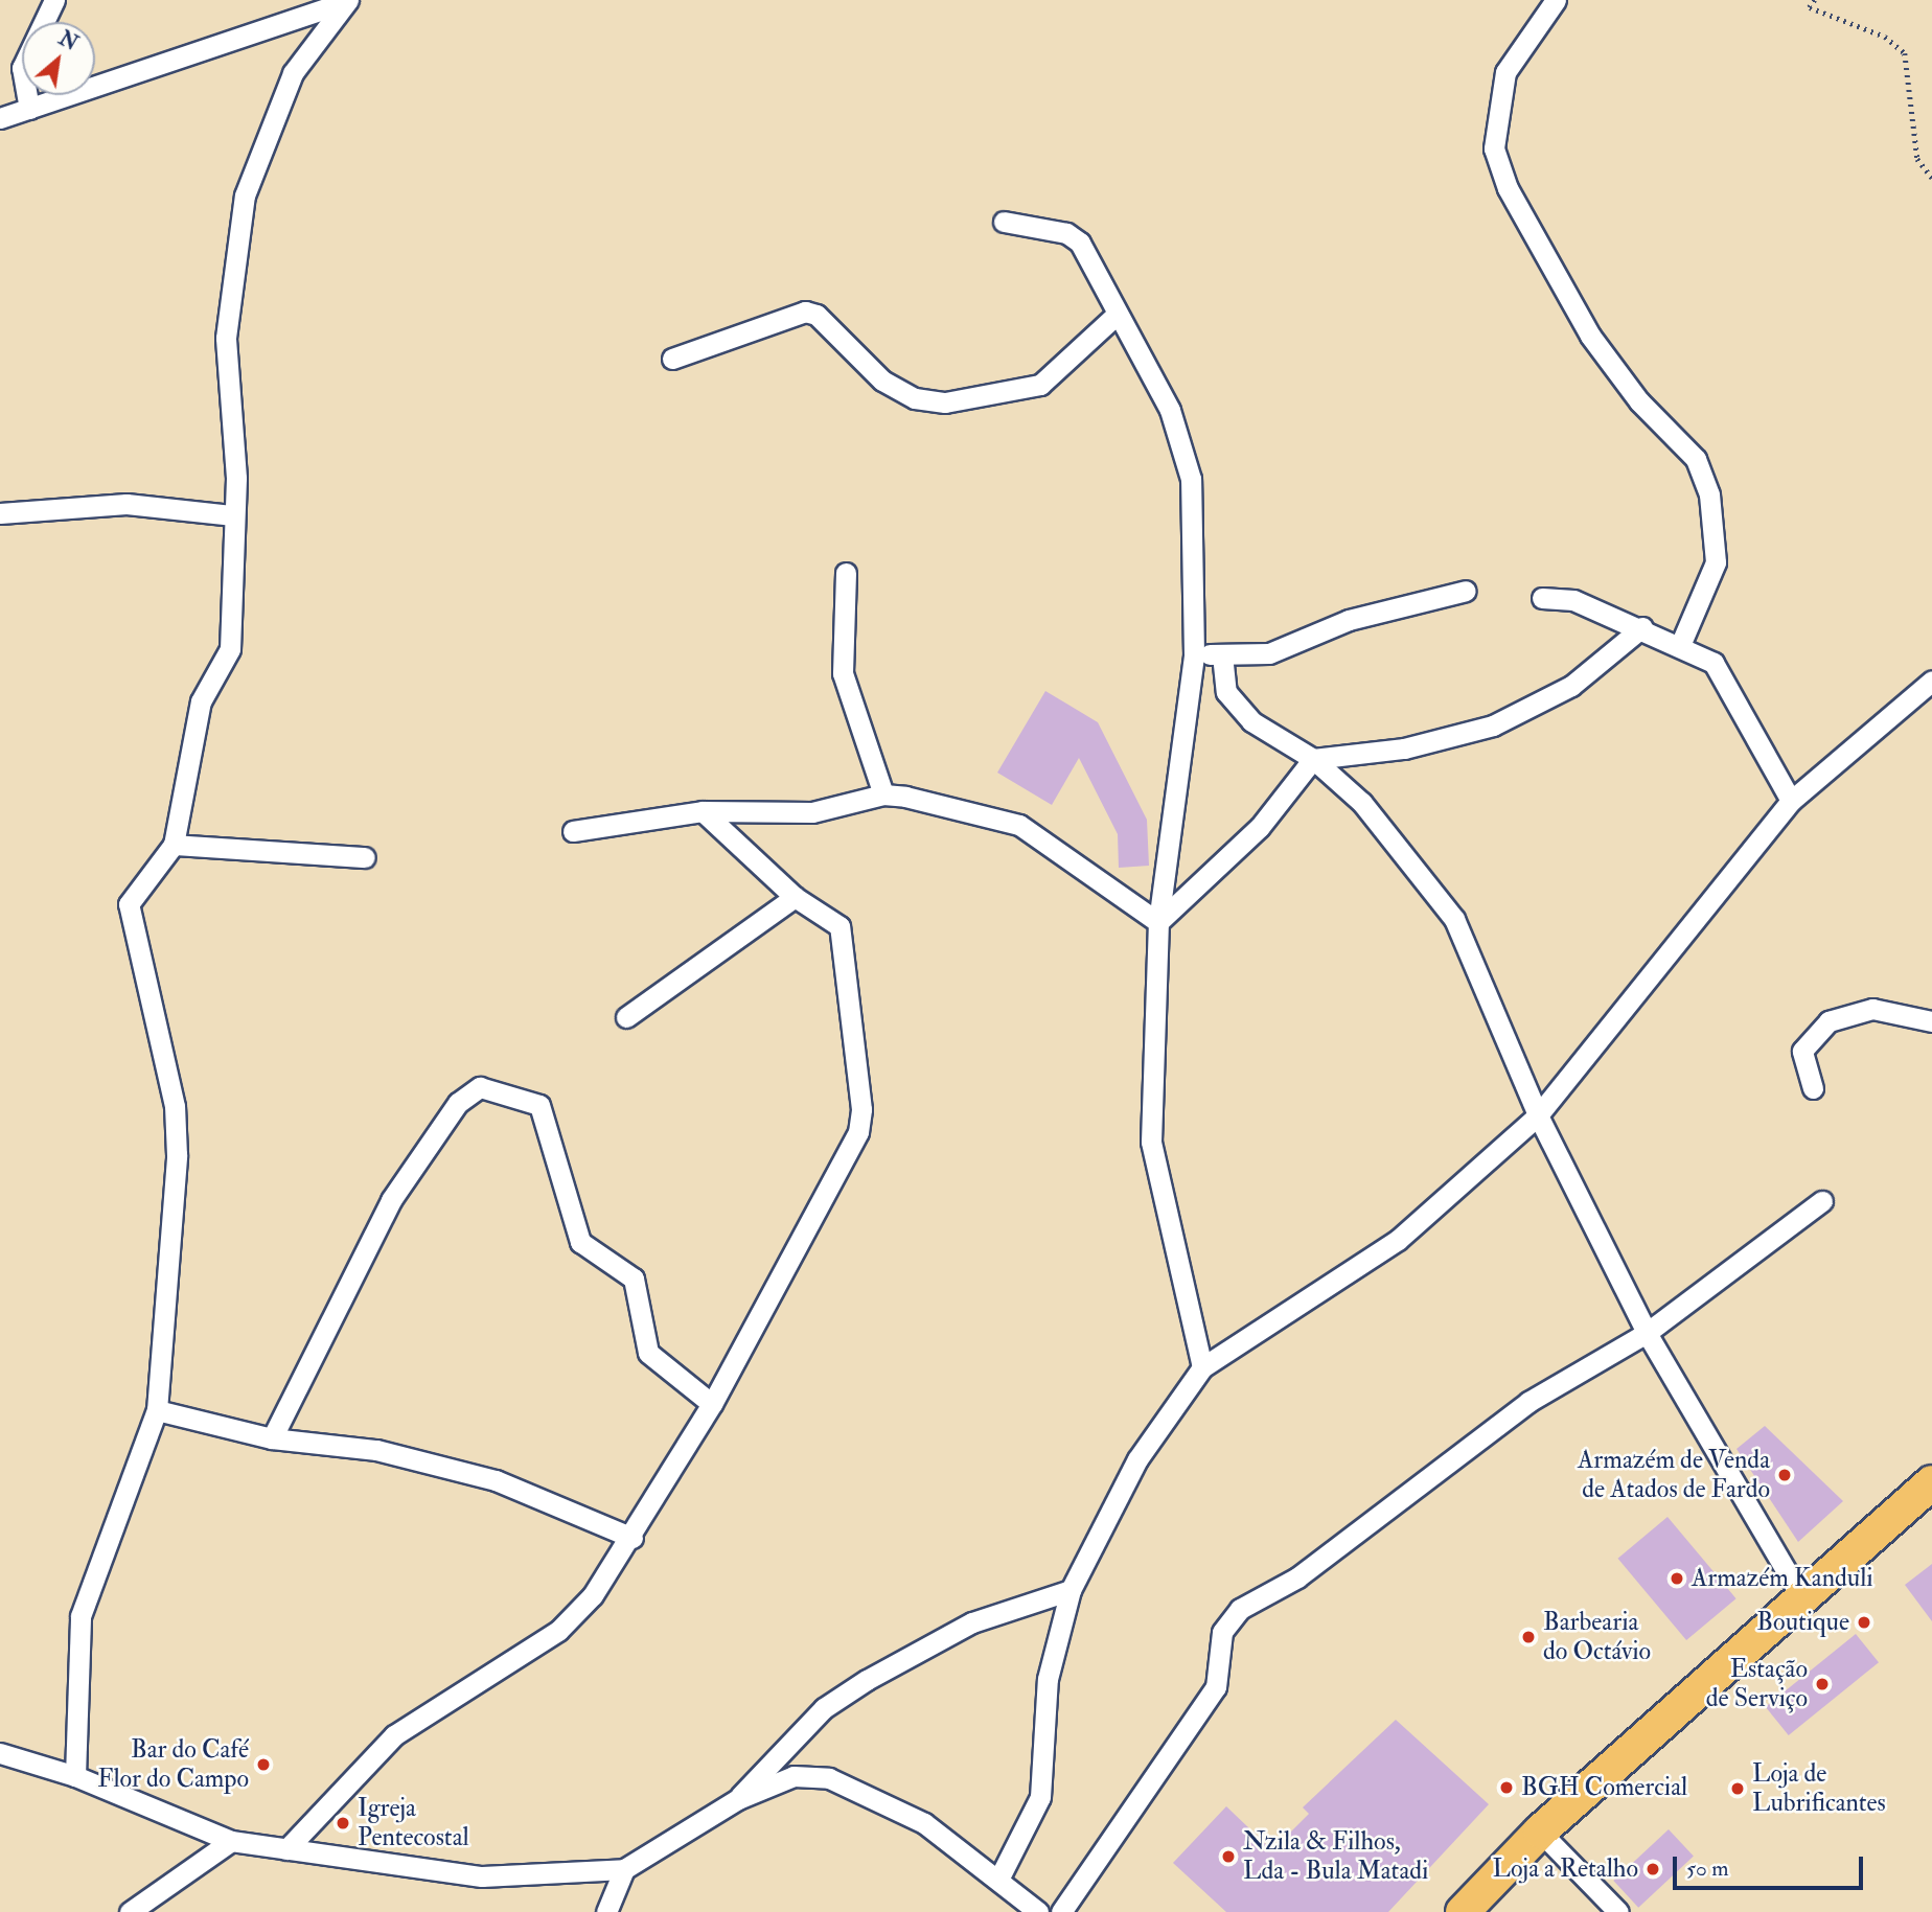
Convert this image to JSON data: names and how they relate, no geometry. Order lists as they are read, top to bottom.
{
  "places": [
    "Armazém de Venda de Atados de Fardo",
    "Armazém Kanduli",
    "Boutique",
    "Barbearia do Octávio",
    "Estação de Serviço",
    "Bar do Café Flor do Campo",
    "BGH Comercial",
    "Loja de Lubrificantes",
    "Igreja Pentecostal",
    "Nzila & Filhos, Lda - Bula Matadi",
    "Loja a Retalho"
  ],
  "scale_bar": "50 m",
  "north": "top right"
}
